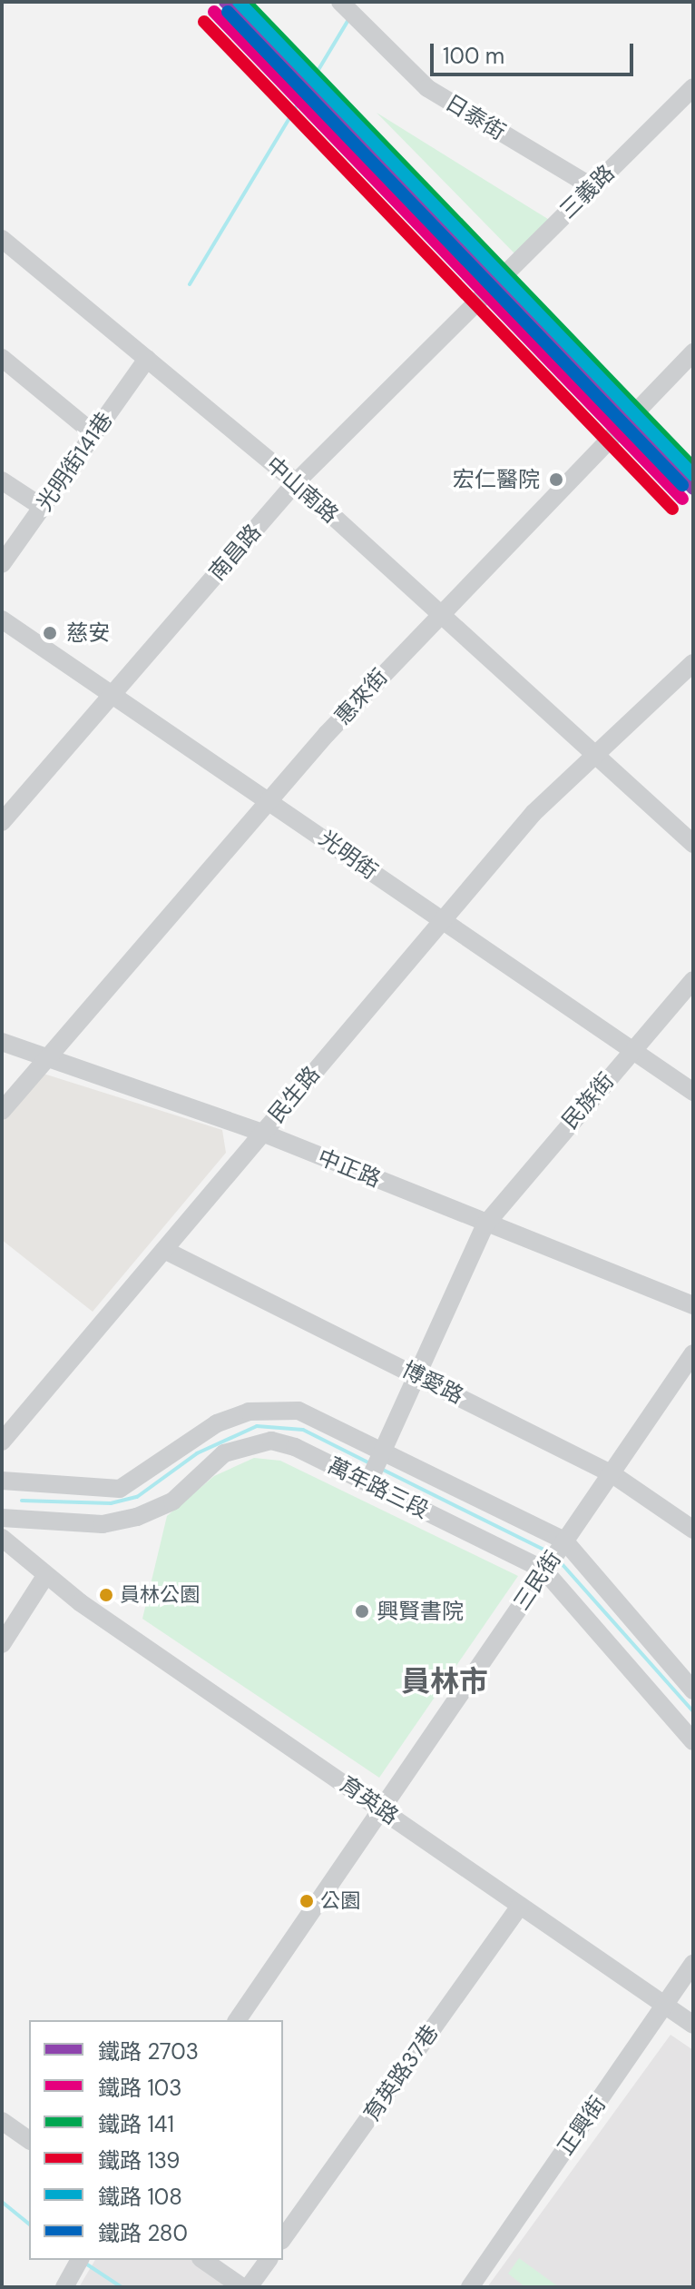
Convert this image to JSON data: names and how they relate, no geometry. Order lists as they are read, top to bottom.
{
  "streets": {
    "street": [
      "日泰街",
      "三義路",
      "光明街141巷",
      "中山南路",
      "南昌路",
      "惠來街",
      "光明街",
      "民生路",
      "民族街",
      "中正路",
      "博愛路",
      "萬年路三段",
      "三民街",
      "育英路",
      "育英路37巷",
      "正興街"
    ]
  },
  "crossings": [
    ["日泰街", "三義路"],
    ["三義路", "南昌路"],
    ["光明街141巷", "中山南路"],
    ["中山南路", "南昌路"],
    ["中山南路", "惠來街"],
    ["中山南路", "民生路"],
    ["南昌路", "光明街"],
    ["惠來街", "光明街"],
    ["惠來街", "中正路"],
    ["光明街", "民生路"],
    ["光明街", "民族街"],
    ["民生路", "中正路"],
    ["民生路", "博愛路"],
    ["民族街", "中正路"],
    ["民族街", "博愛路"],
    ["民族街", "萬年路三段"],
    ["博愛路", "三民街"],
    ["萬年路三段", "三民街"],
    ["三民街", "育英路"],
    ["育英路", "育英路37巷"],
    ["育英路", "正興街"]
  ],
  "districts": ["員林市"],
  "places": [
    "宏仁醫院",
    "慈安",
    "員林公園",
    "興賢書院",
    "公園"
  ],
  "lines": [
    "rail line 2703",
    "rail line 141",
    "rail line 108",
    "rail line 103",
    "rail line 280",
    "rail line 139"
  ],
  "legend": [
    "鐵路 2703",
    "鐵路 103",
    "鐵路 141",
    "鐵路 139",
    "鐵路 108",
    "鐵路 280"
  ],
  "scale_bar": "100 m"
}
